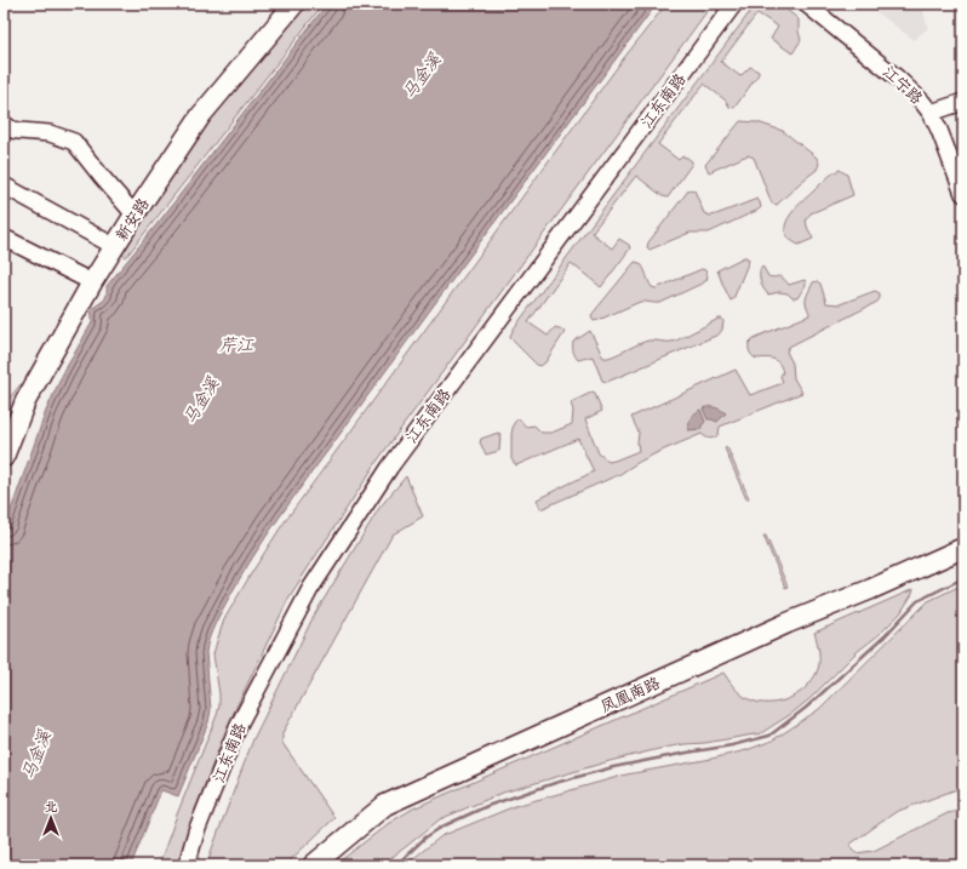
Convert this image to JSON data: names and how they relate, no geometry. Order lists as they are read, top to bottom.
{
  "streets": {
    "main road": ["新安路", "凤凰南路"],
    "street": ["江宁路", "江东南路"]
  },
  "water": ["马金溪", "芹江"],
  "north": "top"
}
